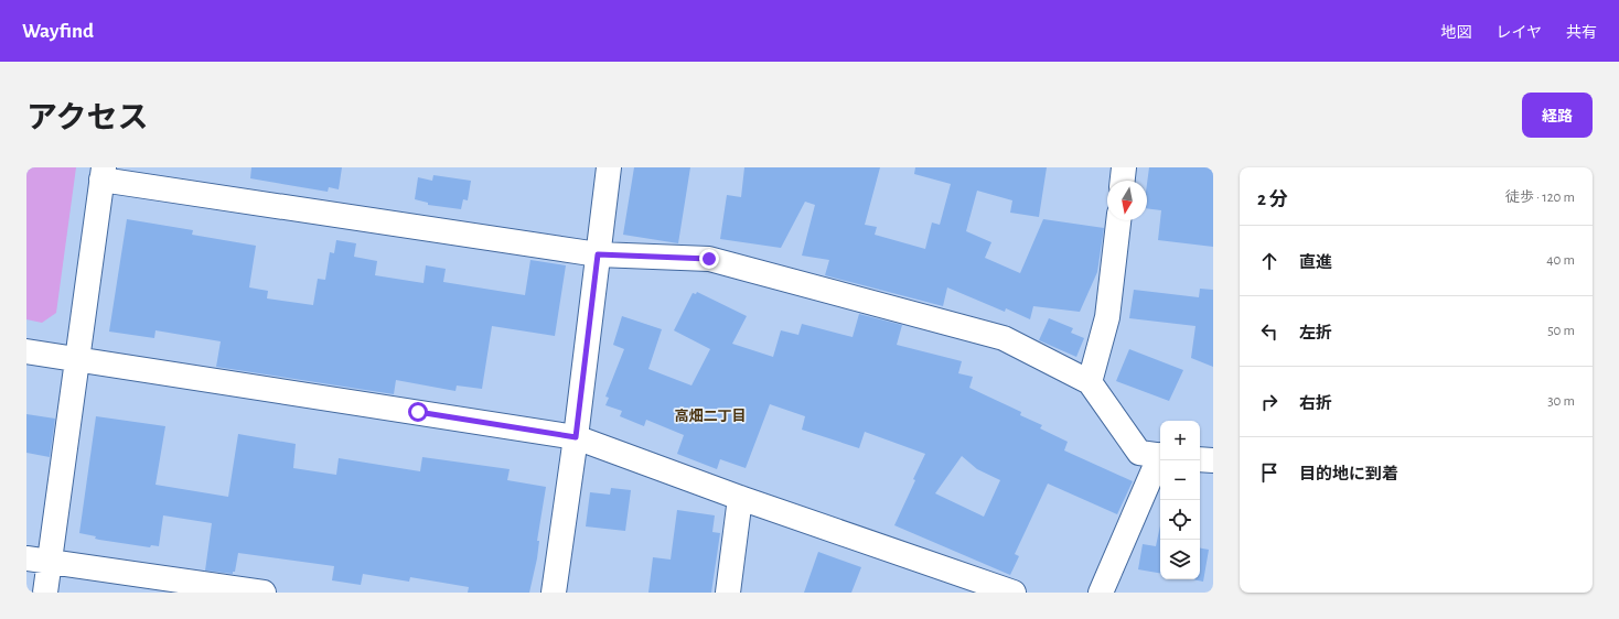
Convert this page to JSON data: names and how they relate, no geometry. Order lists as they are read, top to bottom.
{
  "districts": ["高畑二丁目"],
  "north": "bottom",
  "page": {
    "header": "Wayfind",
    "nav": ["地図", "レイヤ", "共有"],
    "title": "アクセス",
    "buttons": "経路",
    "heading": ["2 分", "徒歩 · 120 m"],
    "list": [
      ["直進", "40 m"],
      ["左折", "50 m"],
      ["右折", "30 m"],
      "目的地に到着"
    ],
    "map_buttons": ["+", "−"]
  }
}
